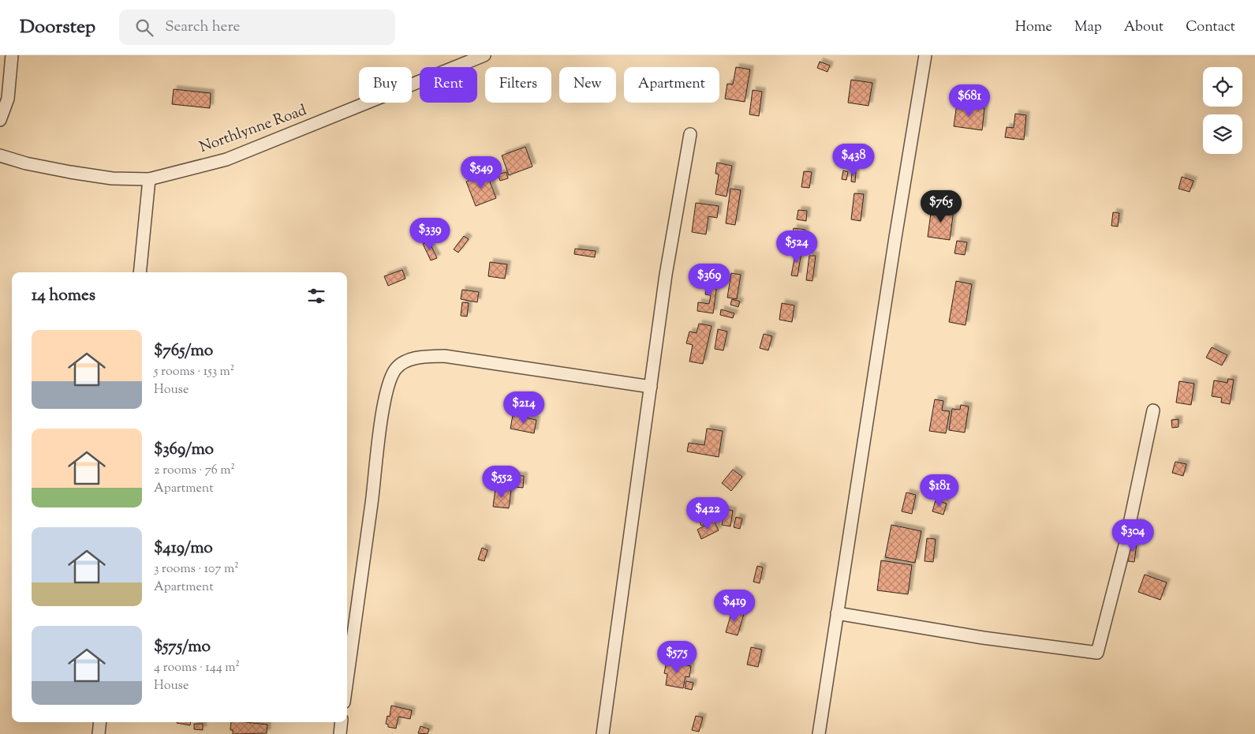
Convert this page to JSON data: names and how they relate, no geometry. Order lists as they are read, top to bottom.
{
  "streets": {
    "street": ["Northlynne Road"]
  },
  "page": {
    "header": "Doorstep",
    "search": "Search here",
    "nav": [
      "Home",
      "Map",
      "About",
      "Contact"
    ],
    "chip": [
      "Buy",
      "Rent",
      "Filters",
      "New",
      "Apartment"
    ],
    "price": [
      "$681",
      "$438",
      "$549",
      "$765",
      "$339",
      "$524",
      "$369",
      "$214",
      "$552",
      "$181",
      "$422",
      "$304",
      "$419",
      "$575"
    ],
    "heading": "14 homes",
    "list": [
      {
        "name": "$765/mo",
        "note": "5 rooms · 153 m² · House"
      },
      {
        "name": "$369/mo",
        "note": "2 rooms · 76 m² · Apartment"
      },
      {
        "name": "$419/mo",
        "note": "3 rooms · 107 m² · Apartment"
      },
      {
        "name": "$575/mo",
        "note": "4 rooms · 144 m² · House"
      }
    ]
  }
}
